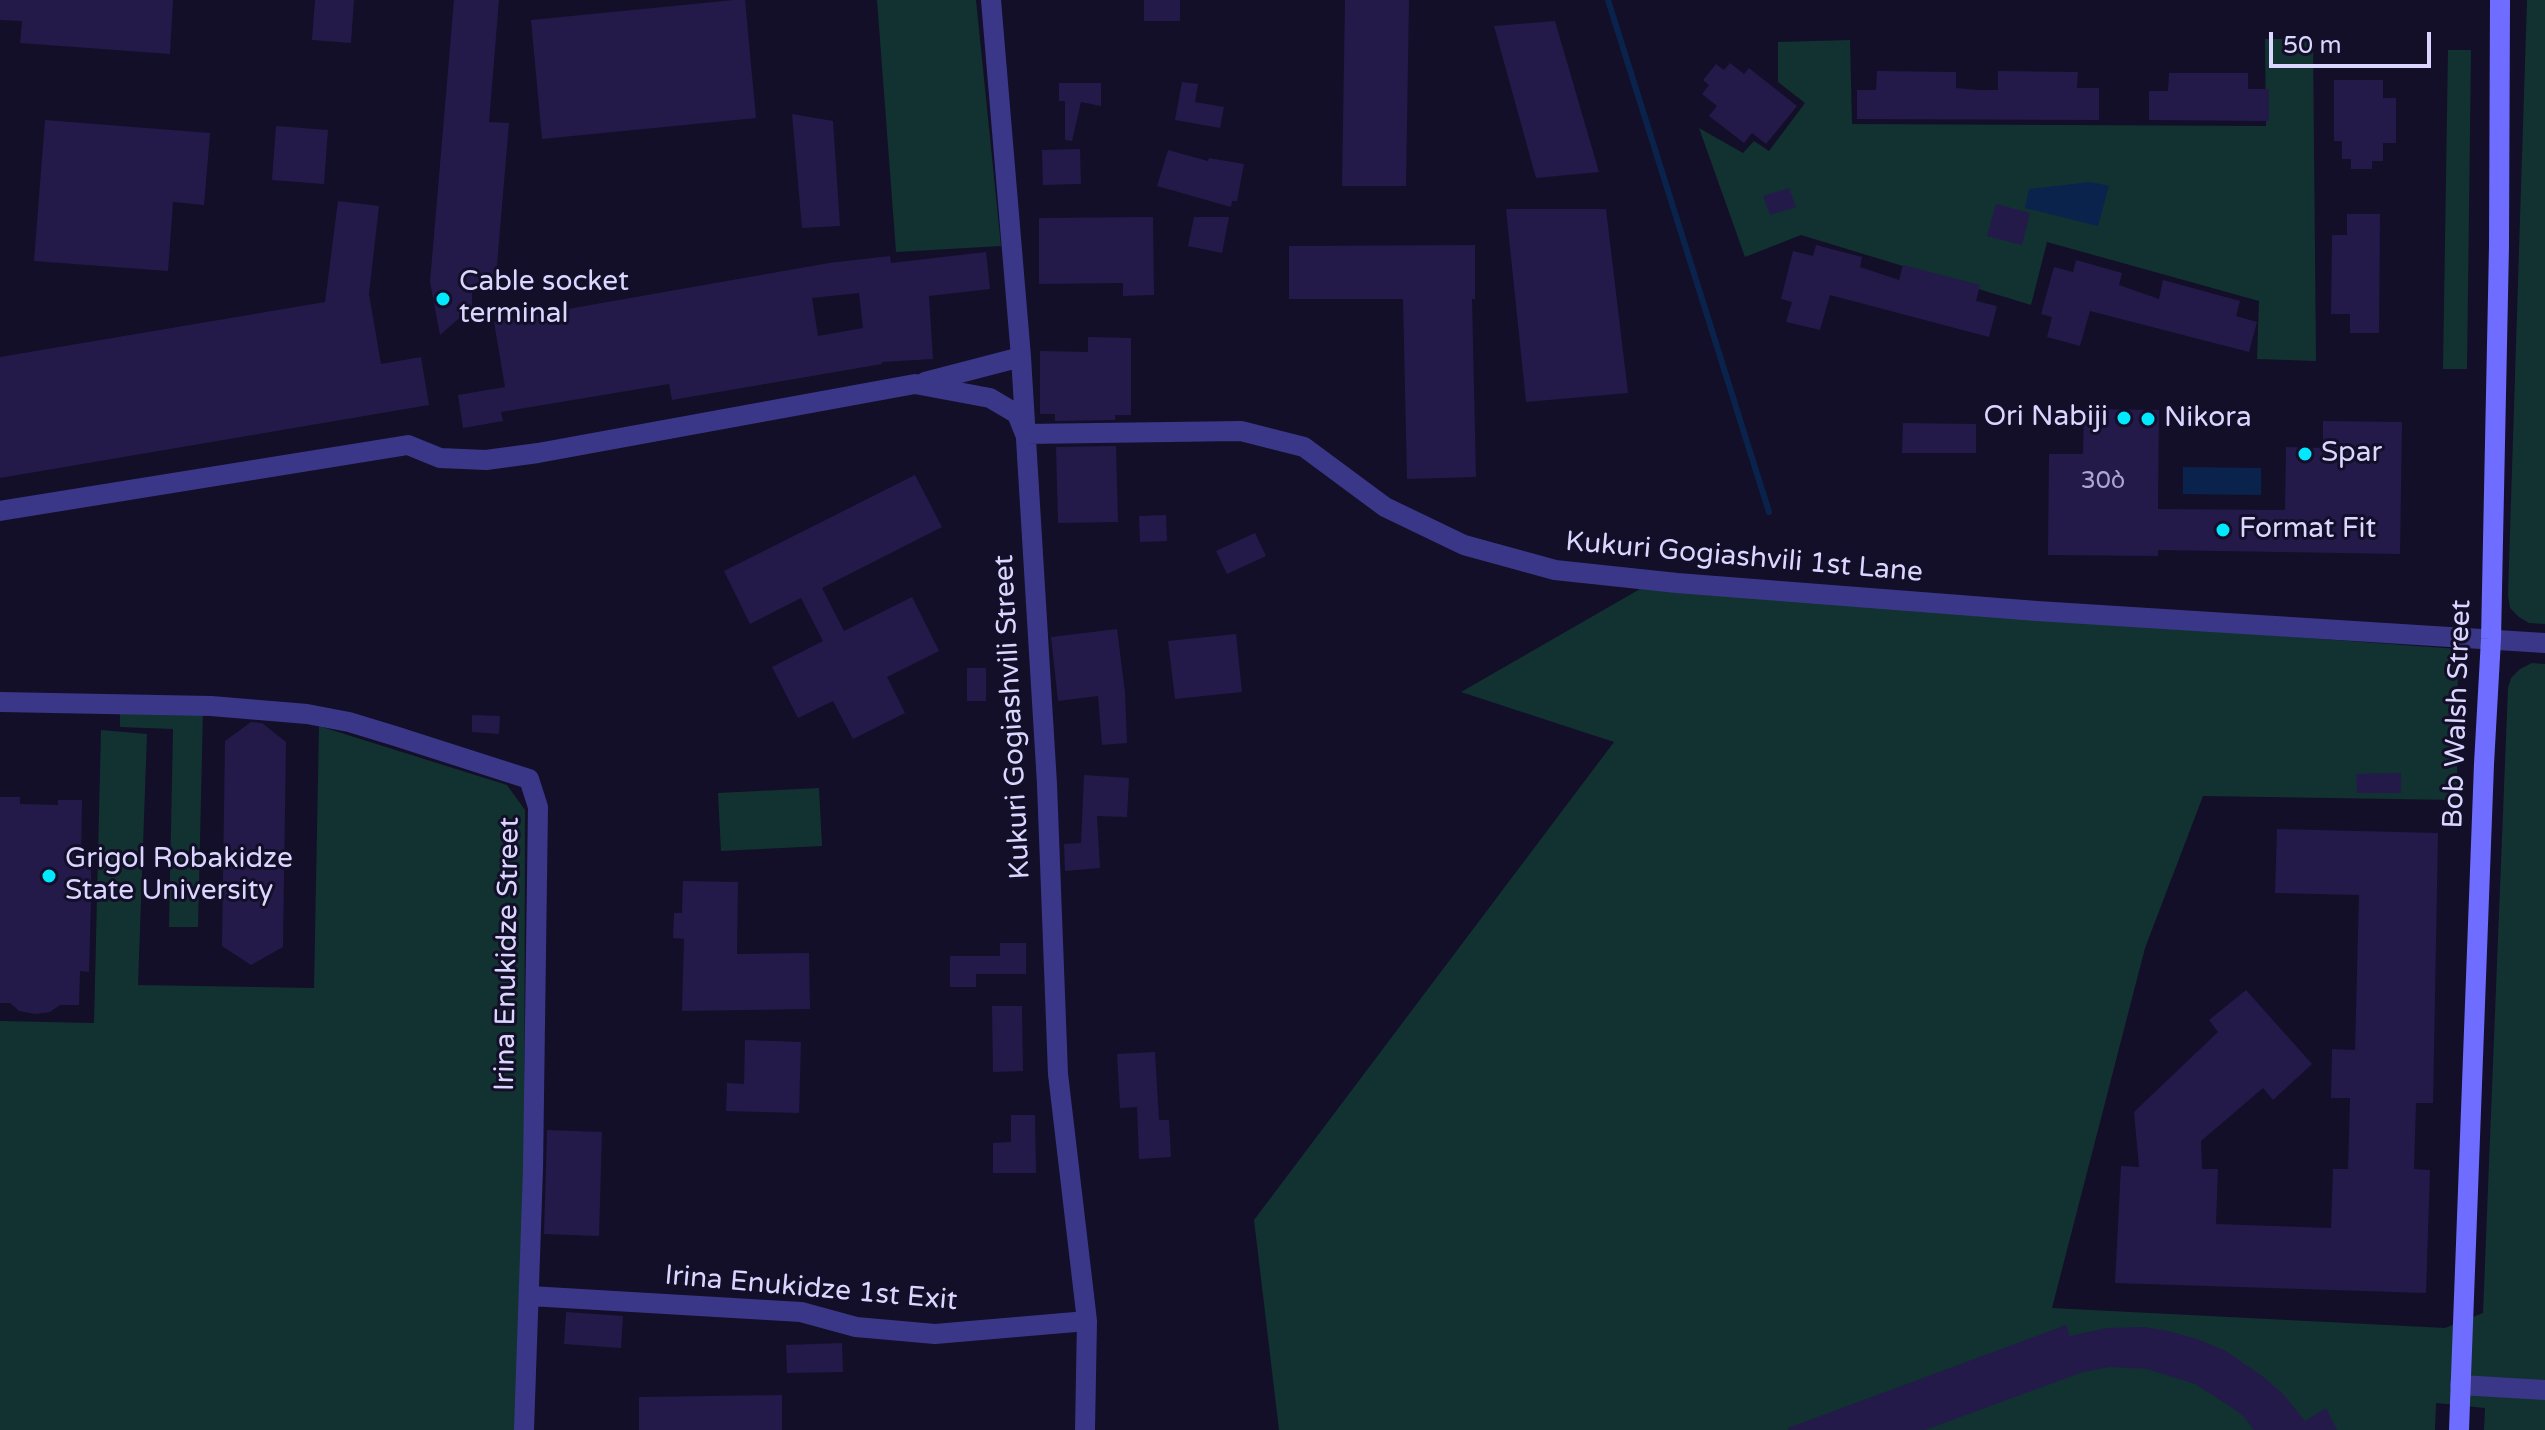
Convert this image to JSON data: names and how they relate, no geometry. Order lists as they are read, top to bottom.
{
  "streets": {
    "street": [
      "Kukuri Gogiashvili 1st Lane",
      "Bob Walsh Street",
      "Kukuri Gogiashvili Street",
      "Irina Enukidze Street",
      "Irina Enukidze 1st Exit"
    ]
  },
  "crossings": [
    ["Kukuri Gogiashvili 1st Lane", "Bob Walsh Street"],
    ["Kukuri Gogiashvili 1st Lane", "Kukuri Gogiashvili Street"],
    ["Kukuri Gogiashvili Street", "Irina Enukidze 1st Exit"],
    ["Irina Enukidze Street", "Irina Enukidze 1st Exit"]
  ],
  "places": [
    "Cable socket terminal",
    "Ori Nabiji",
    "Nikora",
    "Spar",
    "Format Fit",
    "Grigol Robakidze State University"
  ],
  "house_numbers": ["30ბ"],
  "scale_bar": "50 m"
}
